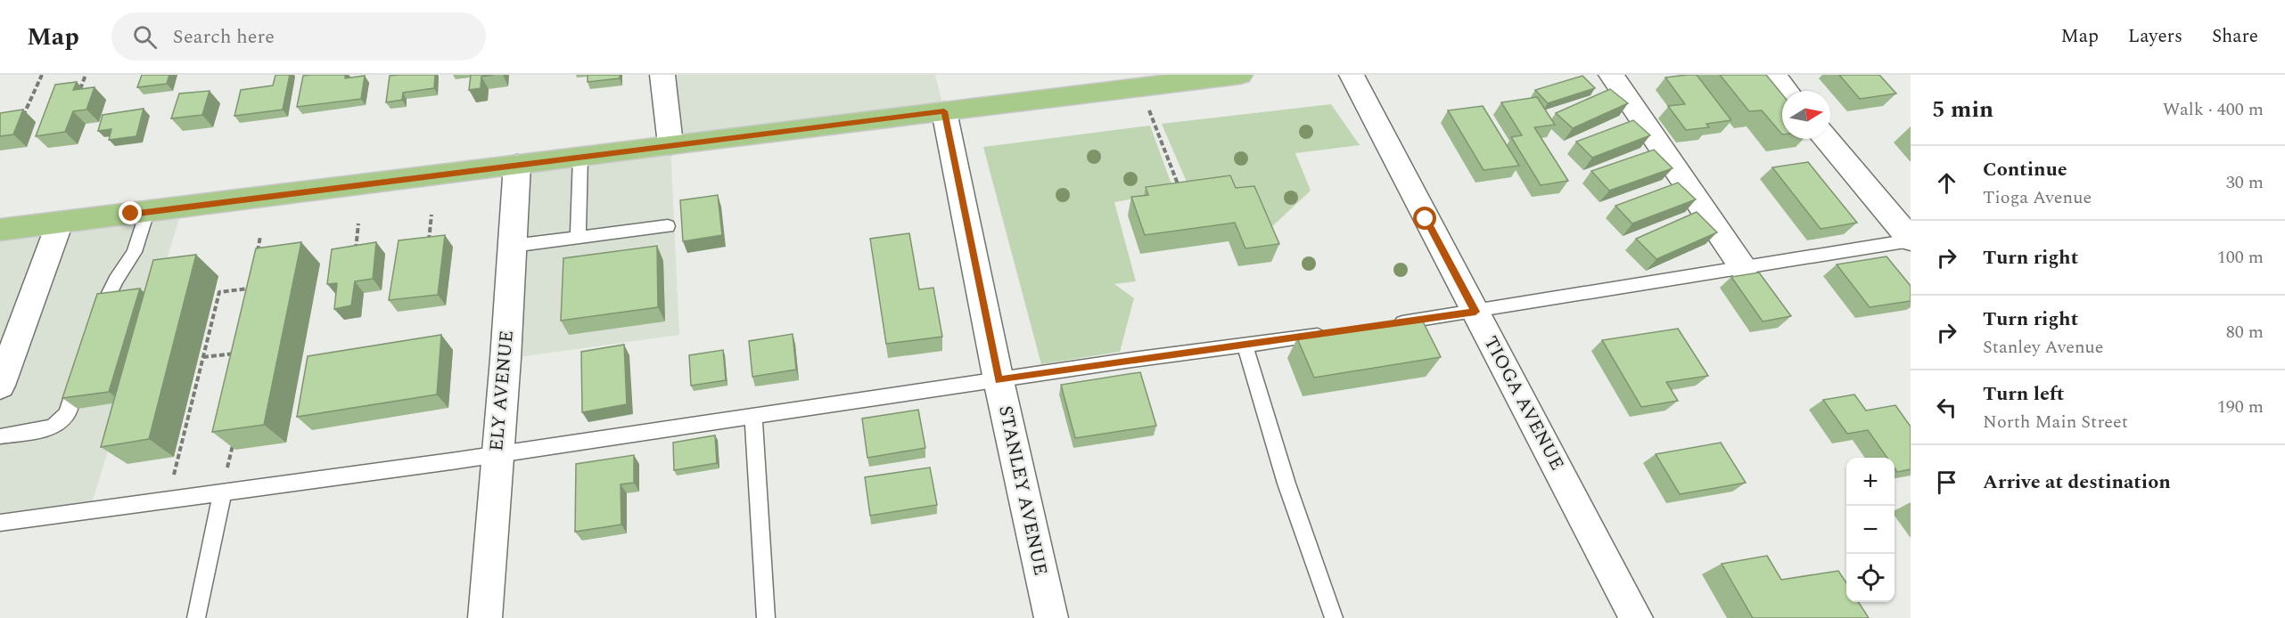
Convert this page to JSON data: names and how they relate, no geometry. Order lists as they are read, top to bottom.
{
  "streets": {
    "street": ["ELY AVENUE", "TIOGA AVENUE", "STANLEY AVENUE"]
  },
  "north": "right",
  "page": {
    "header": "Map",
    "search": "Search here",
    "nav": ["Map", "Layers", "Share"],
    "heading": ["5 min", "Walk · 400 m"],
    "list": [
      ["Continue", "Tioga Avenue", "30 m"],
      ["Turn right", "100 m"],
      ["Turn right", "Stanley Avenue", "80 m"],
      ["Turn left", "North Main Street", "190 m"],
      "Arrive at destination"
    ],
    "map_buttons": ["+", "−"]
  }
}
